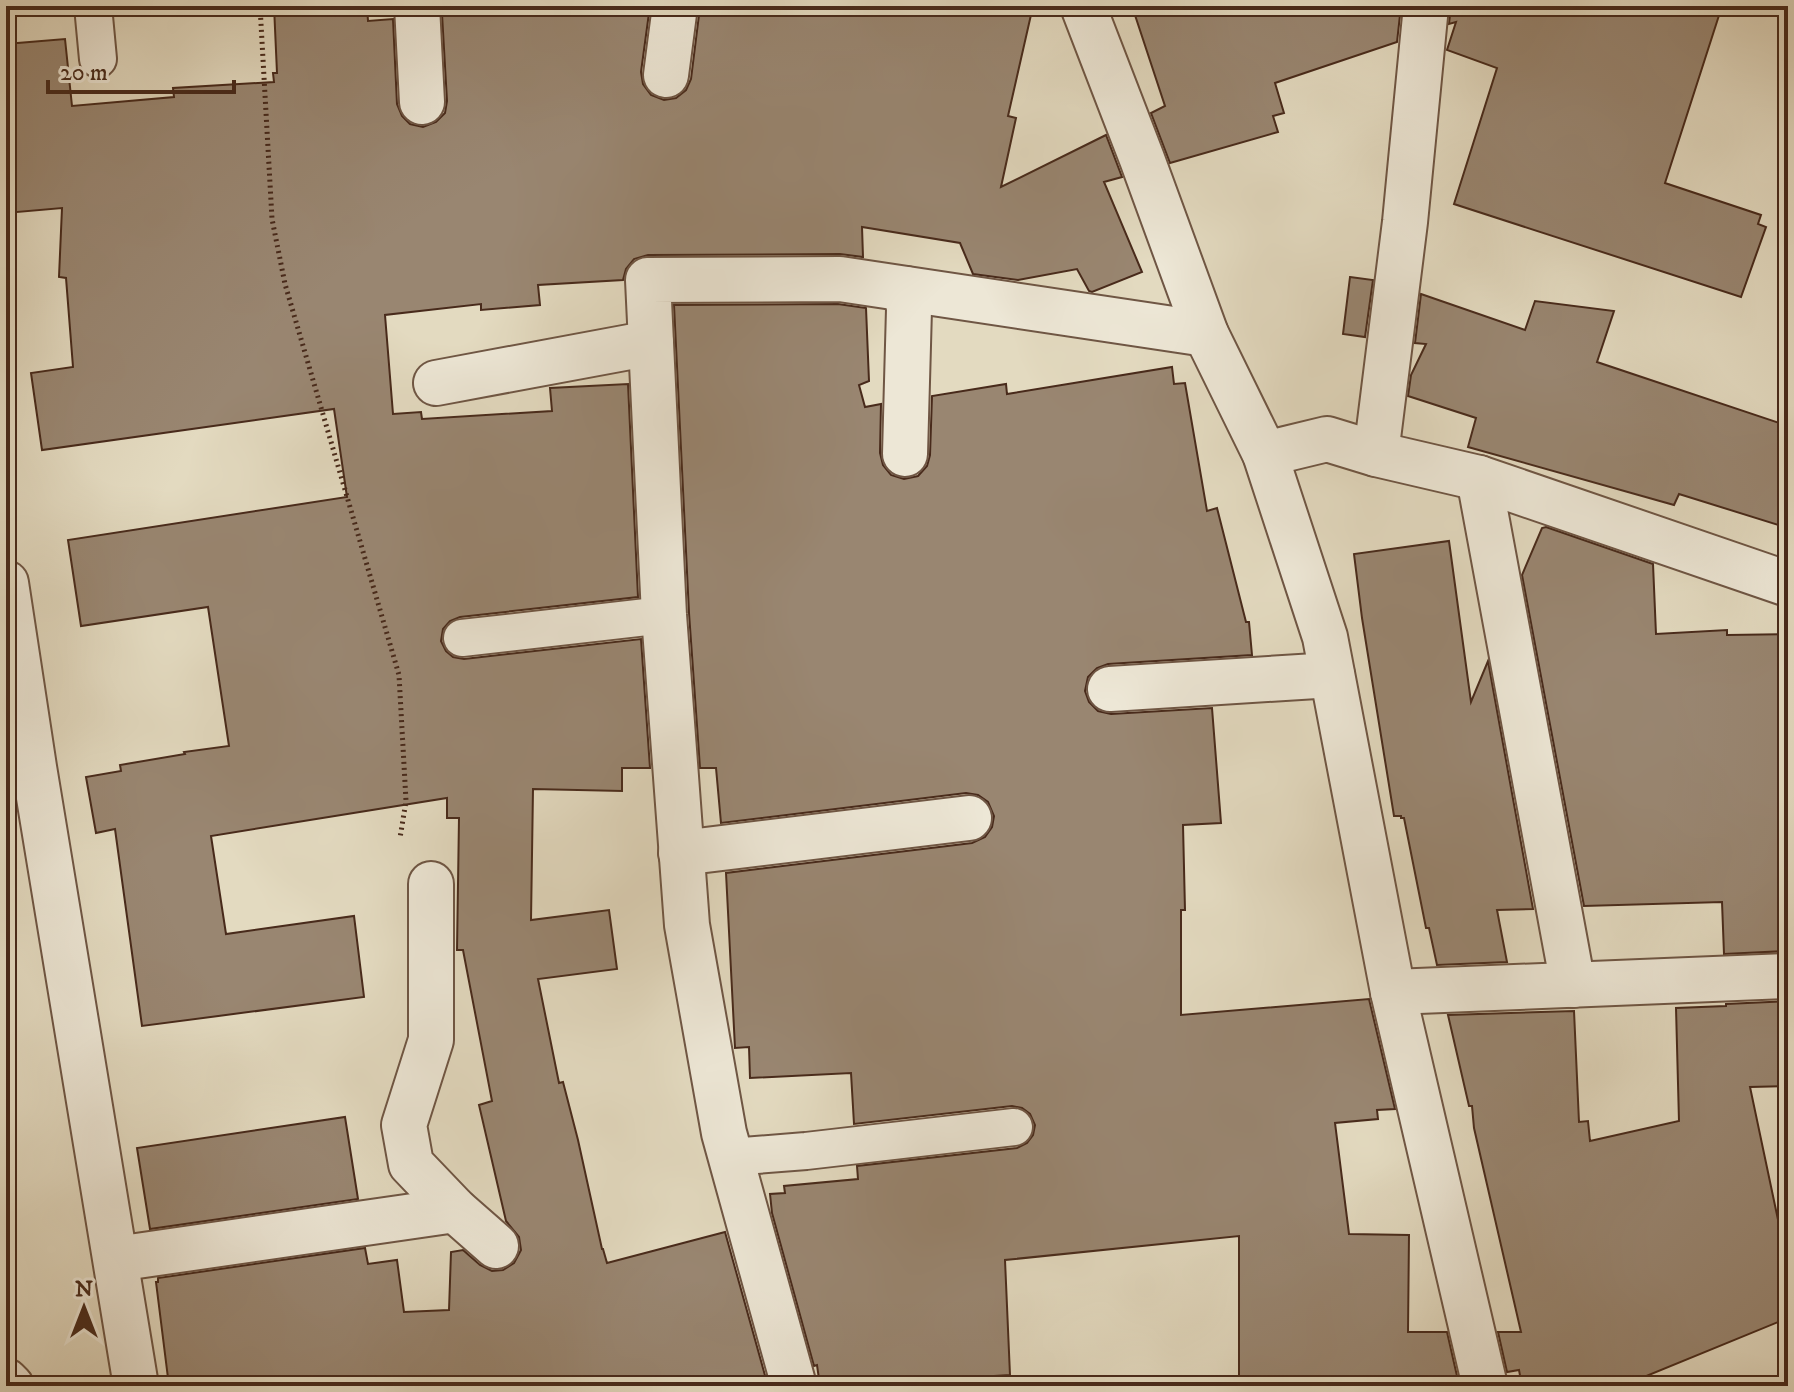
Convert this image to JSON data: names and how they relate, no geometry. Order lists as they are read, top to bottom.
{
  "scale_bar": "20 m",
  "north": "top"
}
